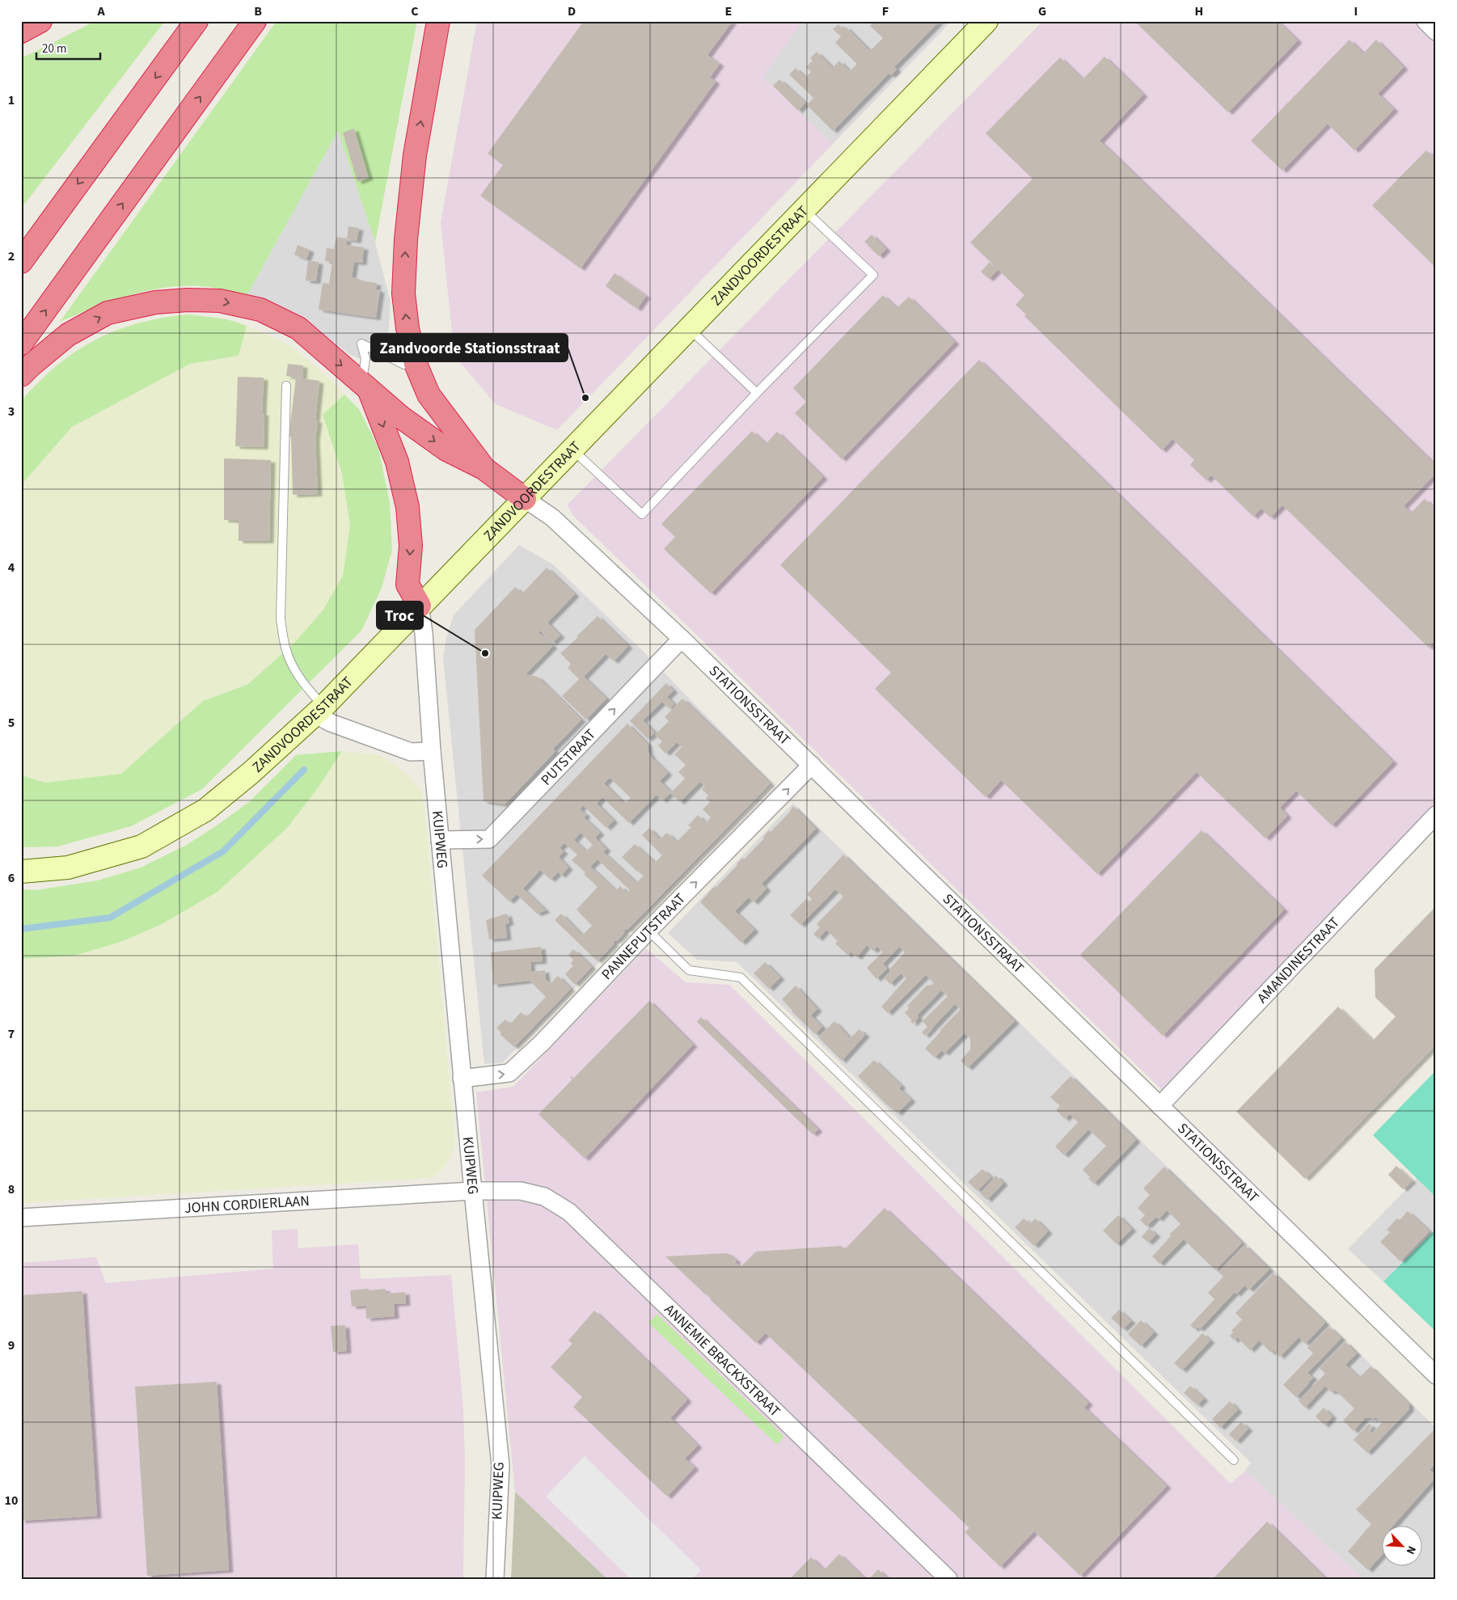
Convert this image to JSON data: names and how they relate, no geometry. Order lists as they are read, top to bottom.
{
  "streets": {
    "main road": ["ZANDVOORDESTRAAT"],
    "street": [
      "STATIONSSTRAAT",
      "PUTSTRAAT",
      "KUIPWEG",
      "PANNEPUTSTRAAT",
      "AMANDINESTRAAT",
      "JOHN CORDIERLAAN",
      "ANNEMIE BRACKXSTRAAT"
    ]
  },
  "crossings": [
    ["ZANDVOORDESTRAAT", "STATIONSSTRAAT"],
    ["ZANDVOORDESTRAAT", "KUIPWEG"],
    ["STATIONSSTRAAT", "PUTSTRAAT"],
    ["STATIONSSTRAAT", "PANNEPUTSTRAAT"],
    ["STATIONSSTRAAT", "AMANDINESTRAAT"],
    ["PUTSTRAAT", "KUIPWEG"],
    ["KUIPWEG", "PANNEPUTSTRAAT"],
    ["KUIPWEG", "JOHN CORDIERLAAN"],
    ["KUIPWEG", "ANNEMIE BRACKXSTRAAT"],
    ["JOHN CORDIERLAAN", "ANNEMIE BRACKXSTRAAT"]
  ],
  "one_way": ["PUTSTRAAT", "PANNEPUTSTRAAT"],
  "places": ["Zandvoorde Stationsstraat", "Troc"],
  "scale_bar": "20 m",
  "north": "bottom right",
  "grid": {
    "columns": [
      "A",
      "B",
      "C",
      "D",
      "E",
      "F",
      "G",
      "H",
      "I"
    ],
    "rows": [
      "1",
      "2",
      "3",
      "4",
      "5",
      "6",
      "7",
      "8",
      "9",
      "10"
    ]
  }
}
